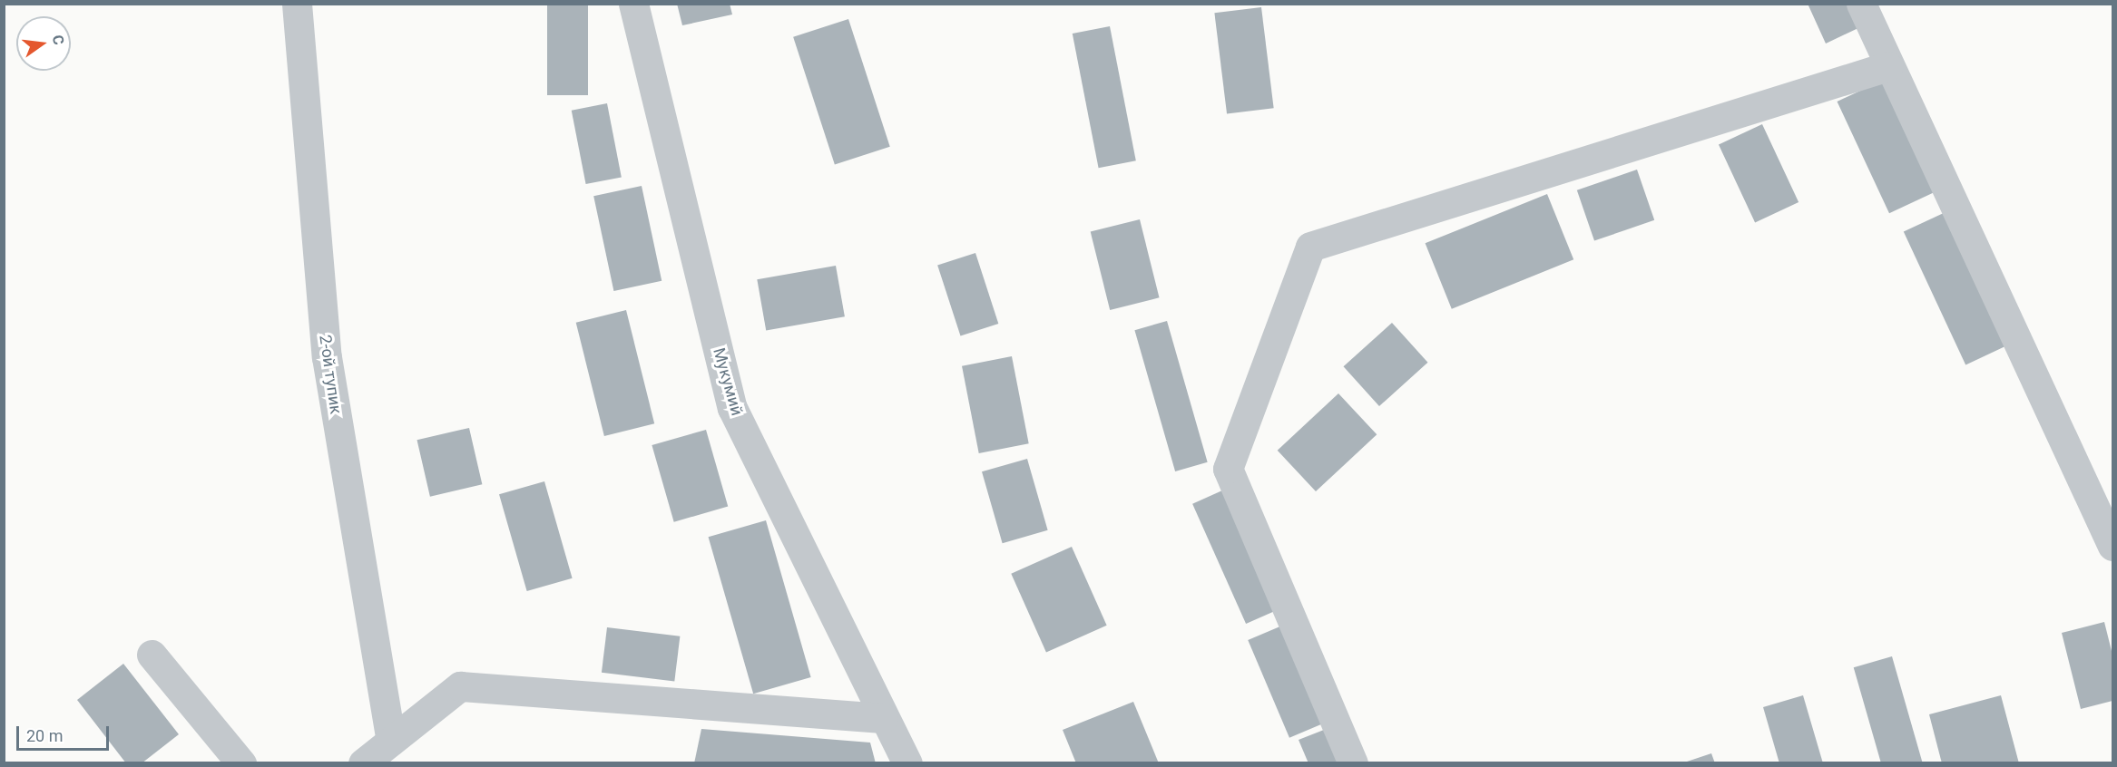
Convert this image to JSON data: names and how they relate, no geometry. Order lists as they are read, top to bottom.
{
  "streets": {
    "street": ["2-ой тупик", "Мукумий"]
  },
  "scale_bar": "20 m",
  "north": "right"
}
